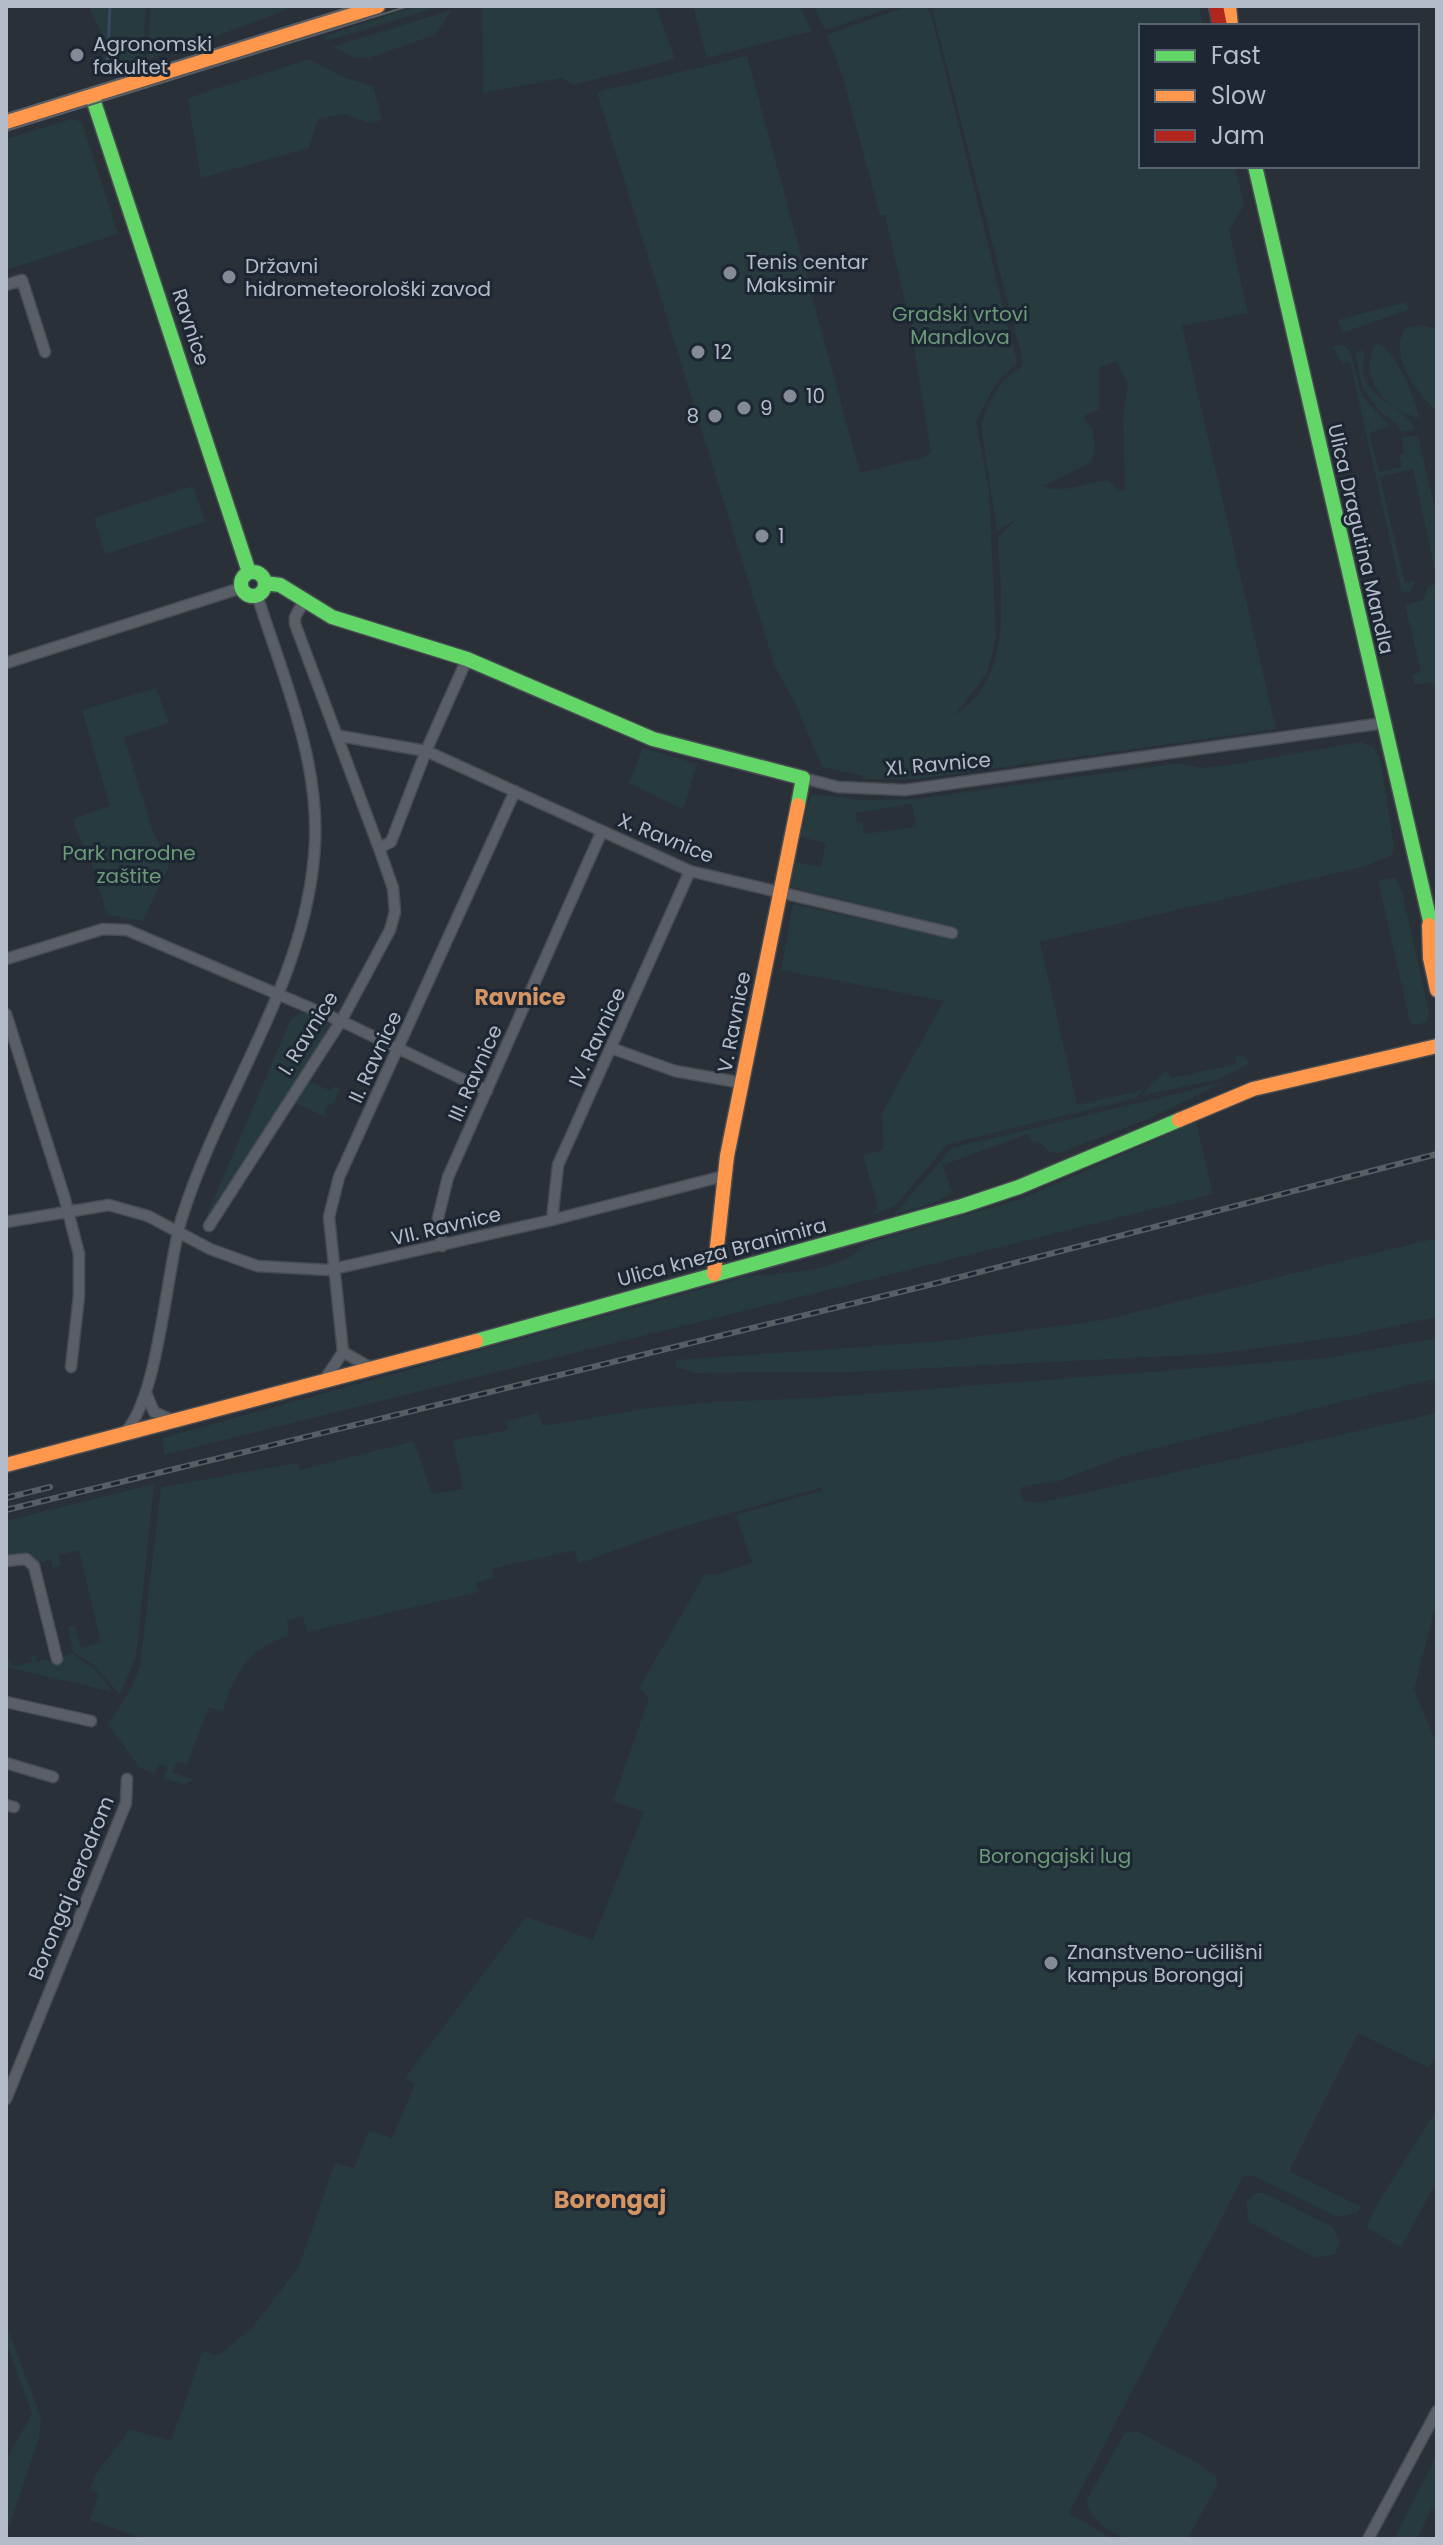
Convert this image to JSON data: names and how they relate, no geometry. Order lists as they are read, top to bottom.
{
  "streets": {
    "main road": [
      "Ravnice",
      "Ulica Dragutina Mandla",
      "XI. Ravnice",
      "V. Ravnice",
      "Ulica kneza Branimira"
    ],
    "street": [
      "X. Ravnice",
      "I. Ravnice",
      "IV. Ravnice",
      "II. Ravnice",
      "III. Ravnice",
      "VII. Ravnice",
      "Borongaj aerodrom"
    ]
  },
  "crossings": [
    ["Ulica Dragutina Mandla", "XI. Ravnice"],
    ["XI. Ravnice", "V. Ravnice"],
    ["X. Ravnice", "V. Ravnice"],
    ["X. Ravnice", "IV. Ravnice"],
    ["X. Ravnice", "II. Ravnice"],
    ["X. Ravnice", "III. Ravnice"],
    ["V. Ravnice", "VII. Ravnice"],
    ["V. Ravnice", "Ulica kneza Branimira"],
    ["IV. Ravnice", "VII. Ravnice"],
    ["II. Ravnice", "VII. Ravnice"],
    ["III. Ravnice", "VII. Ravnice"]
  ],
  "districts": ["Ravnice", "Borongaj"],
  "parks": ["Gradski vrtovi Mandlova", "Park narodne zaštite", "Borongajski lug"],
  "places": [
    "Agronomski fakultet",
    "Tenis centar Maksimir",
    "Državni hidrometeorološki zavod",
    "12",
    "10",
    "9",
    "8",
    "1",
    "Znanstveno-učilišni kampus Borongaj"
  ],
  "legend": ["Fast", "Slow", "Jam"]
}
